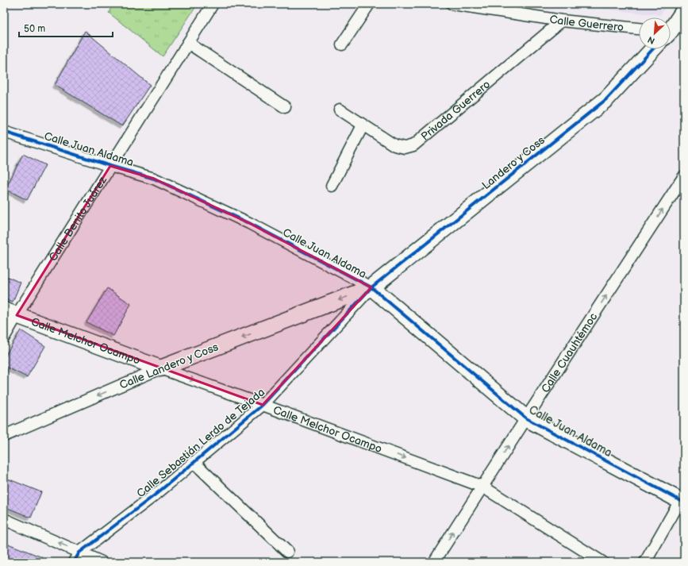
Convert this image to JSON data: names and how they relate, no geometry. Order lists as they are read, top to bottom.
{
  "streets": {
    "street": [
      "Calle Guerrero",
      "Privada Guerrero",
      "Calle Juan Aldama",
      "Landero y Coss",
      "Calle Benito Juárez",
      "Calle Melchor Ocampo",
      "Calle Cuauhtémoc",
      "Calle Landero y Coss",
      "Calle Sebastián Lerdo de Tejada"
    ]
  },
  "crossings": [
    ["Calle Guerrero", "Privada Guerrero"],
    ["Calle Juan Aldama", "Landero y Coss"],
    ["Calle Juan Aldama", "Calle Benito Juárez"],
    ["Calle Juan Aldama", "Calle Cuauhtémoc"],
    ["Calle Juan Aldama", "Calle Landero y Coss"],
    ["Calle Juan Aldama", "Calle Sebastián Lerdo de Tejada"],
    ["Landero y Coss", "Calle Landero y Coss"],
    ["Landero y Coss", "Calle Sebastián Lerdo de Tejada"],
    ["Calle Benito Juárez", "Calle Melchor Ocampo"],
    ["Calle Melchor Ocampo", "Calle Cuauhtémoc"],
    ["Calle Melchor Ocampo", "Calle Landero y Coss"],
    ["Calle Melchor Ocampo", "Calle Sebastián Lerdo de Tejada"],
    ["Calle Landero y Coss", "Calle Sebastián Lerdo de Tejada"]
  ],
  "one_way": ["Calle Melchor Ocampo", "Calle Cuauhtémoc", "Calle Landero y Coss"],
  "scale_bar": "50 m",
  "north": "bottom left"
}
